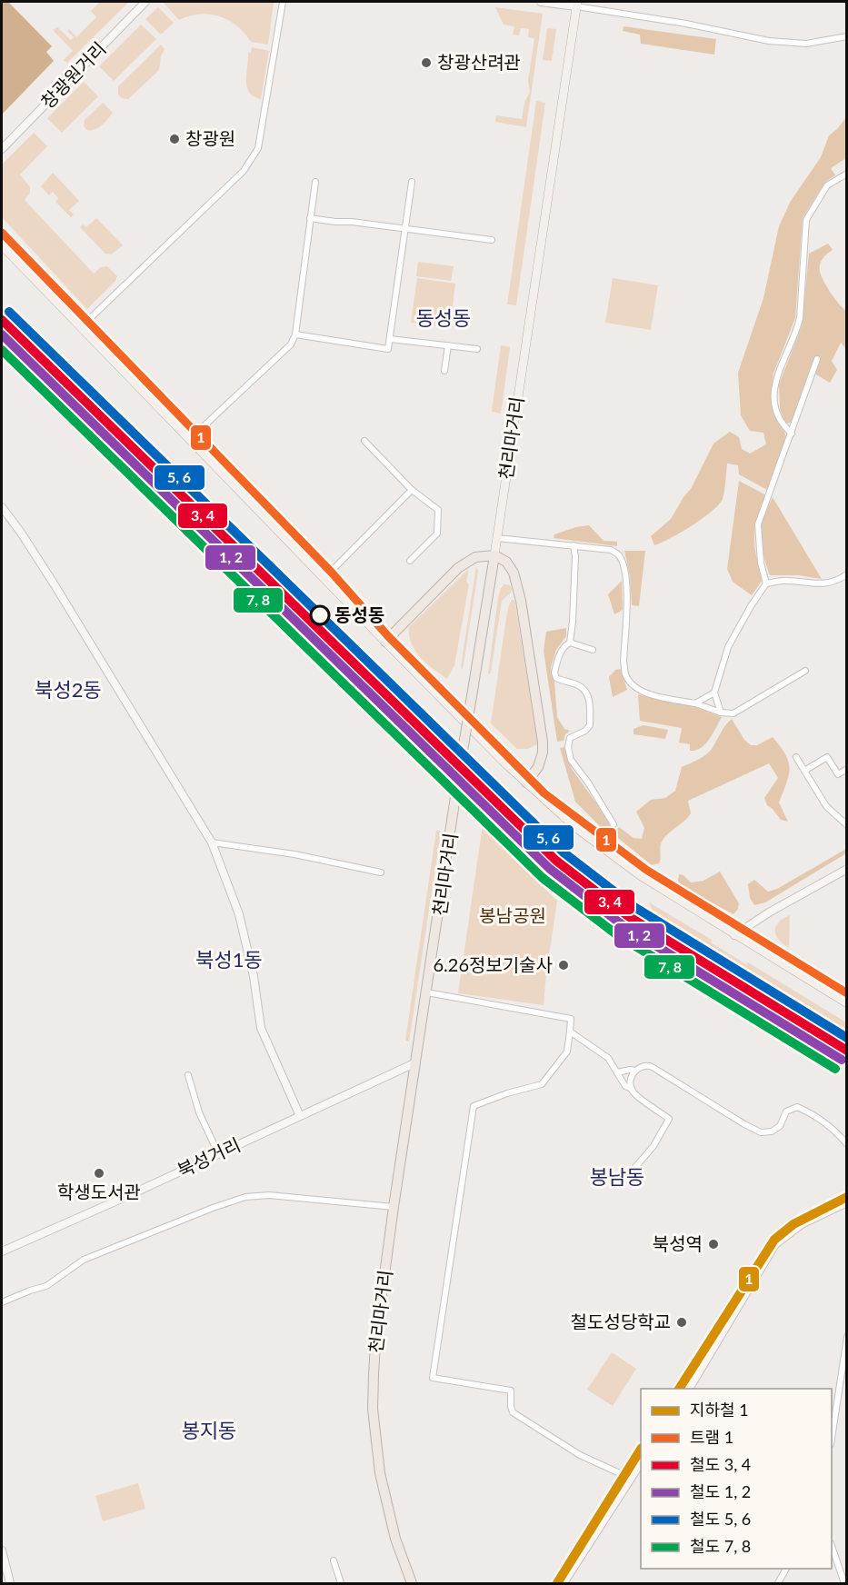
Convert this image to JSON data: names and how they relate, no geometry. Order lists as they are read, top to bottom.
{
  "streets": {
    "highway": ["천리마거리"],
    "street": ["창광원거리", "북성거리"]
  },
  "crossings": [
    ["천리마거리", "북성거리"]
  ],
  "districts": [
    "동성동",
    "북성2동",
    "북성1동",
    "봉남동",
    "봉지동"
  ],
  "parks": ["봉남공원"],
  "places": [
    "창광산려관",
    "창광원",
    "동성동",
    "6.26정보기술사",
    "학생도서관",
    "북성역",
    "철도성당학교"
  ],
  "lines": ["tram line 1", "metro line 1"],
  "legend": [
    "지하철 1",
    "트램 1",
    "철도 3, 4",
    "철도 1, 2",
    "철도 5, 6",
    "철도 7, 8"
  ]
}
